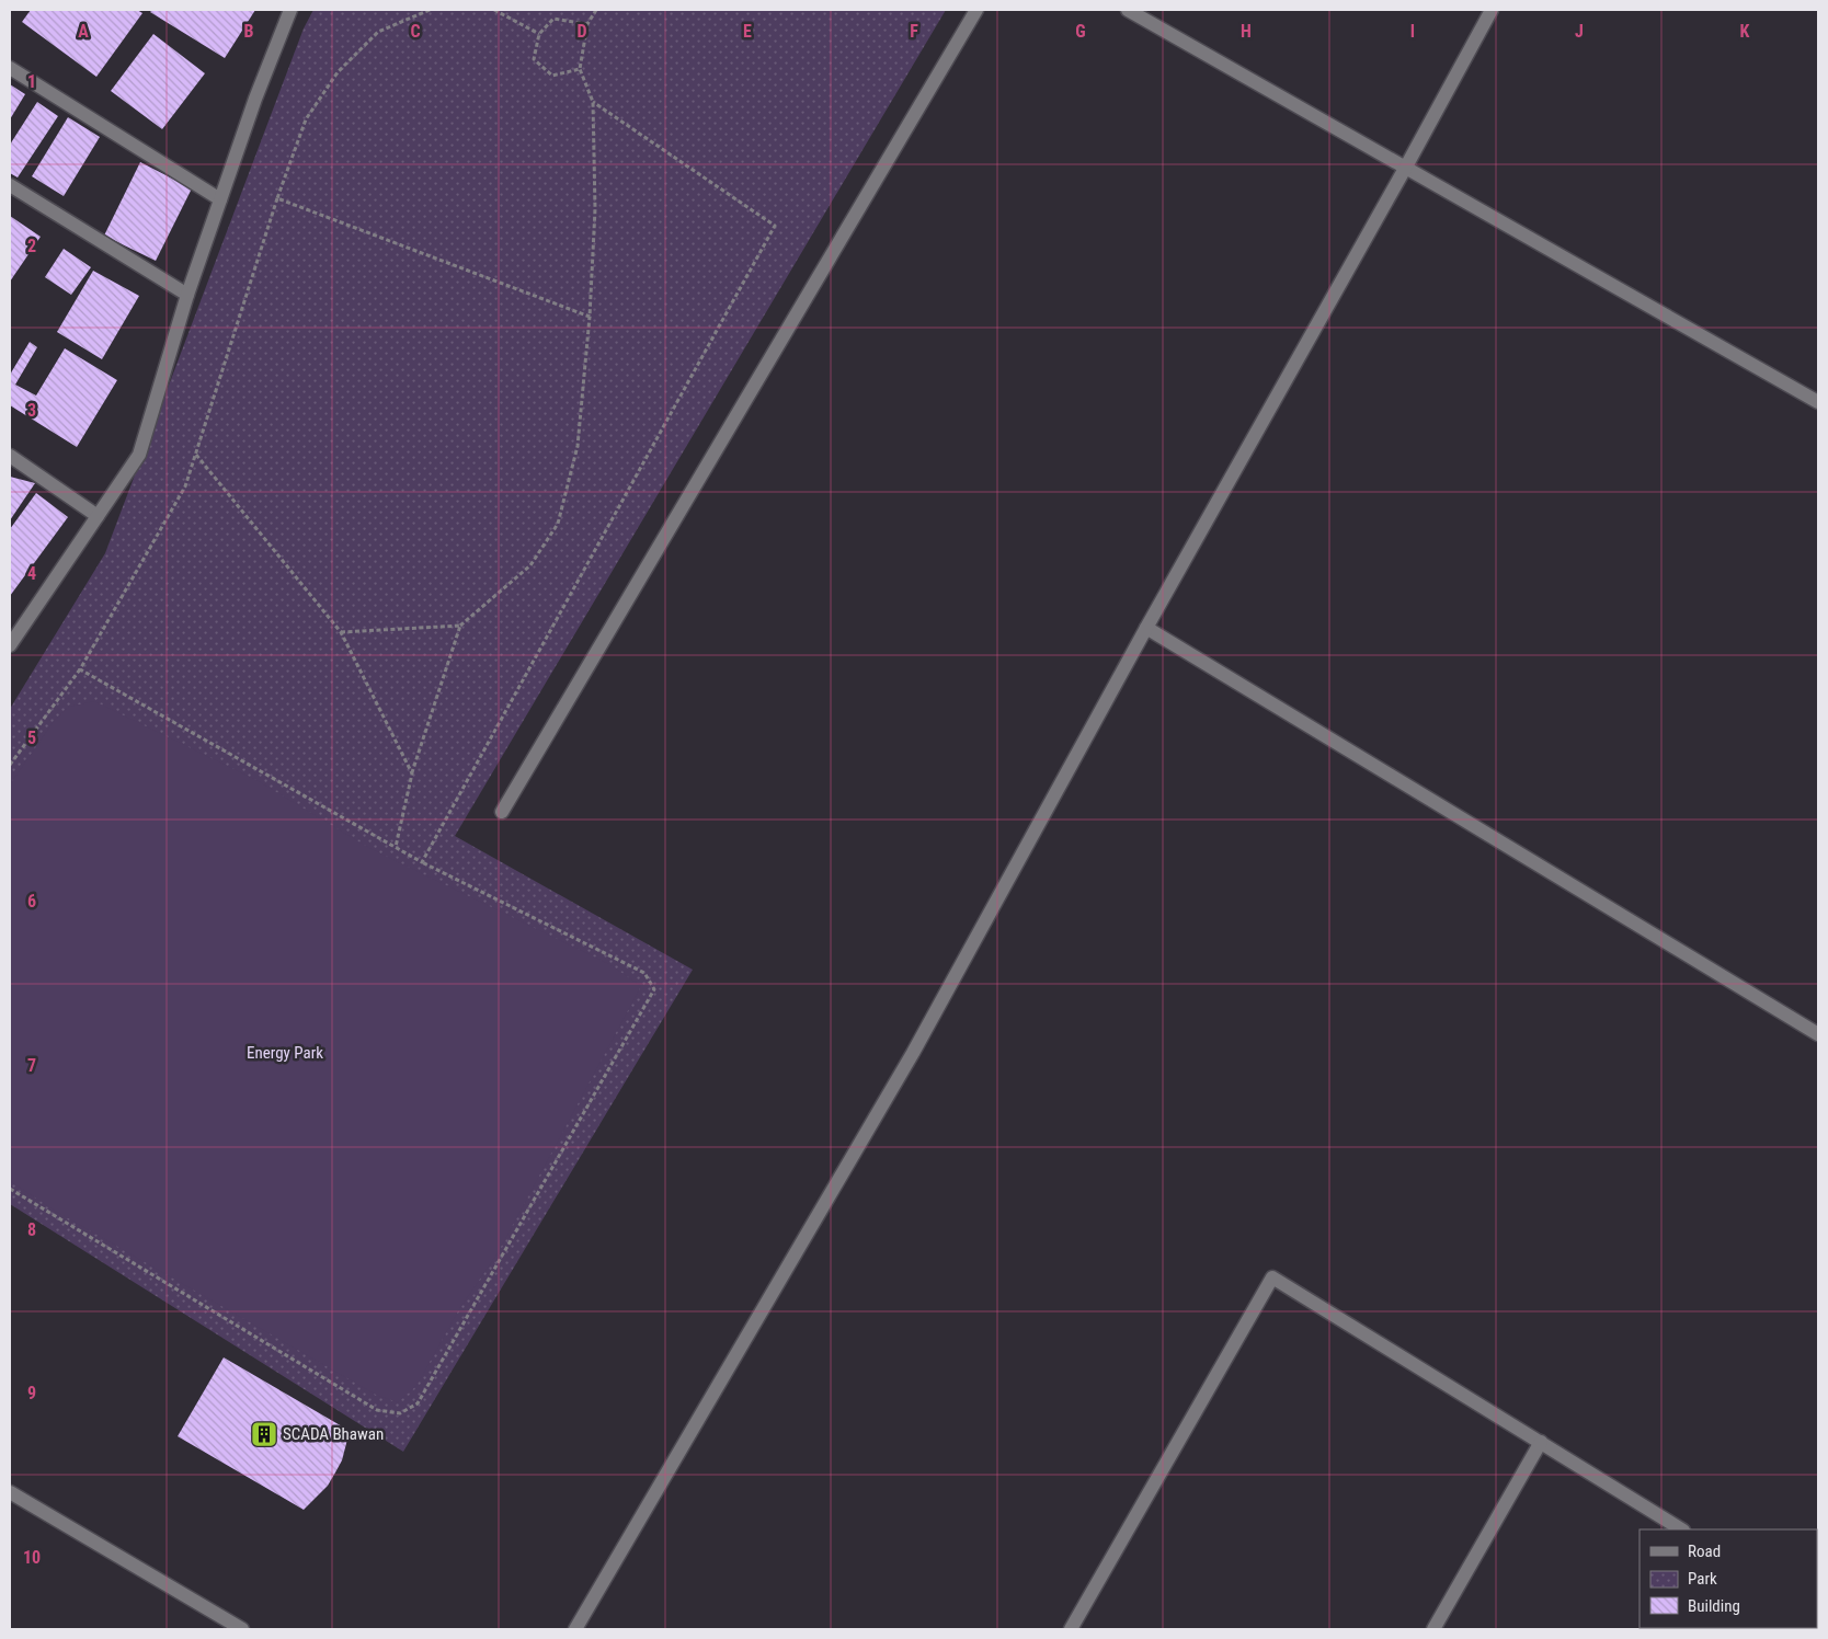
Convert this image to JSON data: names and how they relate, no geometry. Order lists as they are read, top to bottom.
{
  "parks": ["Energy Park"],
  "places": {
    "building": ["SCADA Bhawan"]
  },
  "legend": ["Road", "Park", "Building"],
  "grid": {
    "columns": [
      "A",
      "B",
      "C",
      "D",
      "E",
      "F",
      "G",
      "H",
      "I",
      "J",
      "K"
    ],
    "rows": [
      "1",
      "2",
      "3",
      "4",
      "5",
      "6",
      "7",
      "8",
      "9",
      "10"
    ]
  }
}
